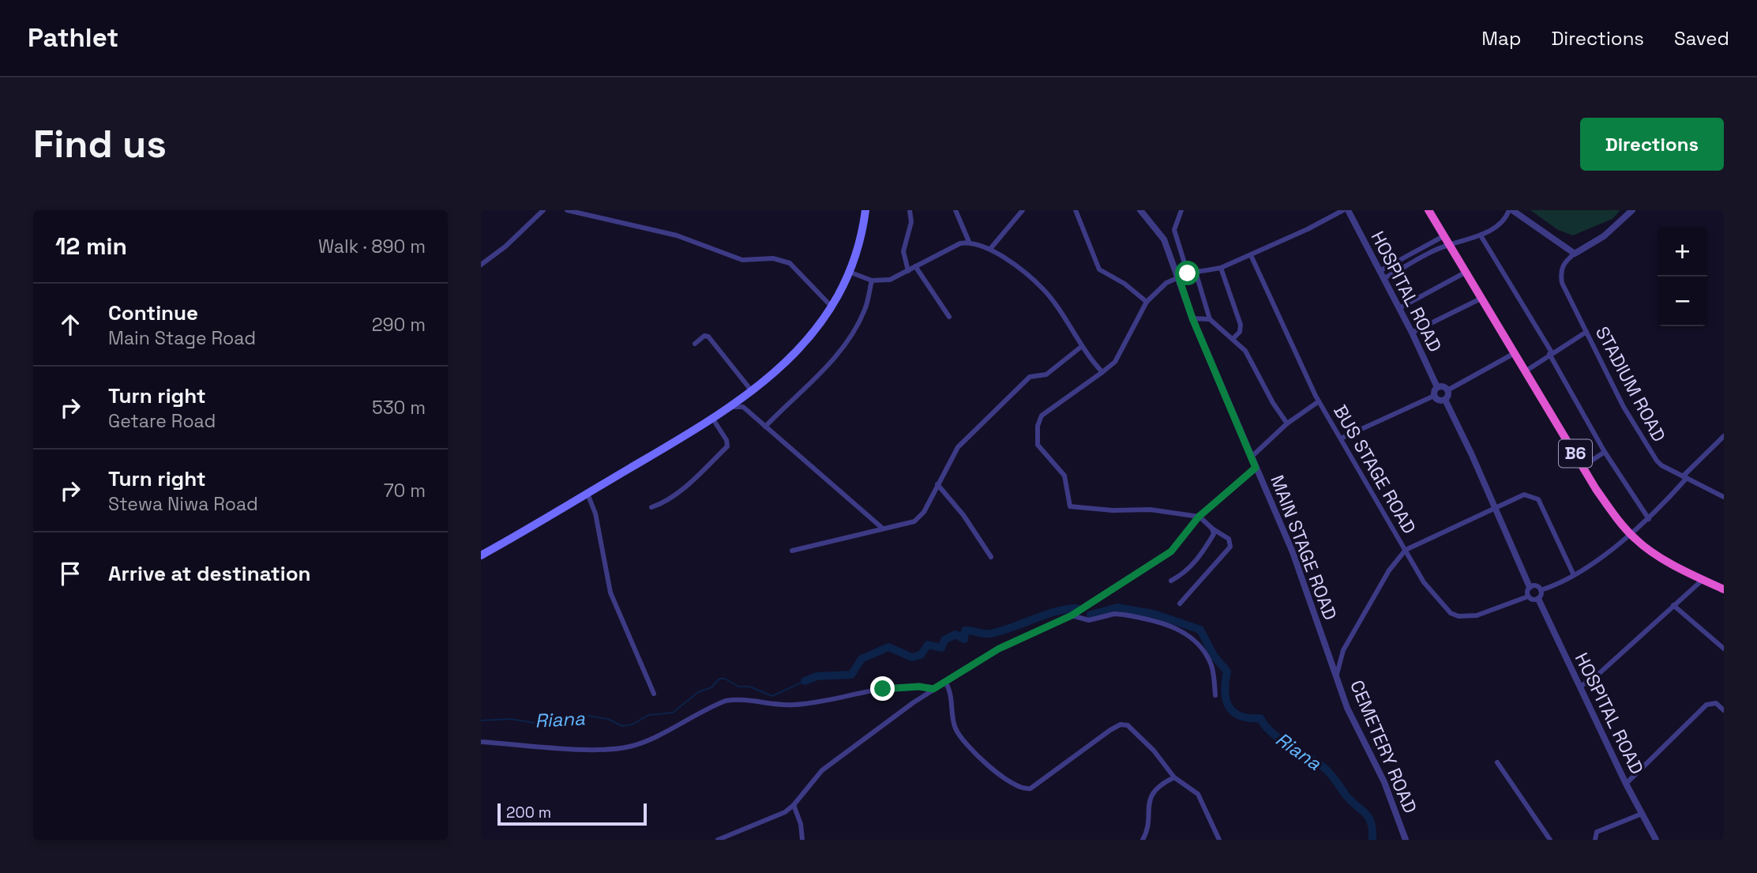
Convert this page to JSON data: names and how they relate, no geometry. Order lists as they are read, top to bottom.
{
  "streets": {
    "highway": ["B6"],
    "street": [
      "HOSPITAL ROAD",
      "STADIUM ROAD",
      "BUS STAGE ROAD",
      "MAIN STAGE ROAD",
      "CEMETERY ROAD"
    ]
  },
  "crossings": [
    ["HOSPITAL ROAD", "BUS STAGE ROAD"],
    ["BUS STAGE ROAD", "CEMETERY ROAD"],
    ["MAIN STAGE ROAD", "CEMETERY ROAD"]
  ],
  "water": ["Riana"],
  "scale_bar": "200 m",
  "page": {
    "header": "Pathlet",
    "nav": ["Map", "Directions", "Saved"],
    "buttons": "Directions",
    "title": "Find us",
    "heading": ["12 min", "Walk · 890 m"],
    "map_buttons": ["+", "−"],
    "list": [
      ["Continue", "Main Stage Road", "290 m"],
      ["Turn right", "Getare Road", "530 m"],
      ["Turn right", "Stewa Niwa Road", "70 m"],
      "Arrive at destination"
    ],
    "scale": "200 m"
  }
}
